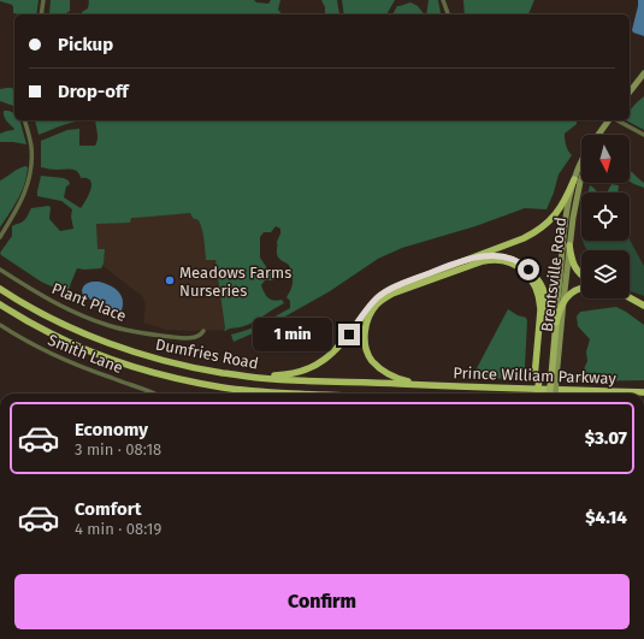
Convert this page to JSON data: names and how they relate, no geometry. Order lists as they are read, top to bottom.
{
  "streets": {
    "highway": ["Dumfries Road", "Prince William Parkway"],
    "main road": ["Brentsville Road"],
    "street": ["Plant Place", "Smith Lane"]
  },
  "crossings": [
    ["Dumfries Road", "Prince William Parkway"]
  ],
  "places": ["Meadows Farms Nurseries"],
  "north": "bottom",
  "page": {
    "banner": ["Pickup", "Drop-off"],
    "bubble": "1 min",
    "list": [
      {
        "name": "Economy",
        "note": "3 min · 08:18",
        "value": "$3.07"
      },
      {
        "name": "Comfort",
        "note": "4 min · 08:19",
        "value": "$4.14"
      }
    ],
    "buttons": "Confirm"
  }
}
